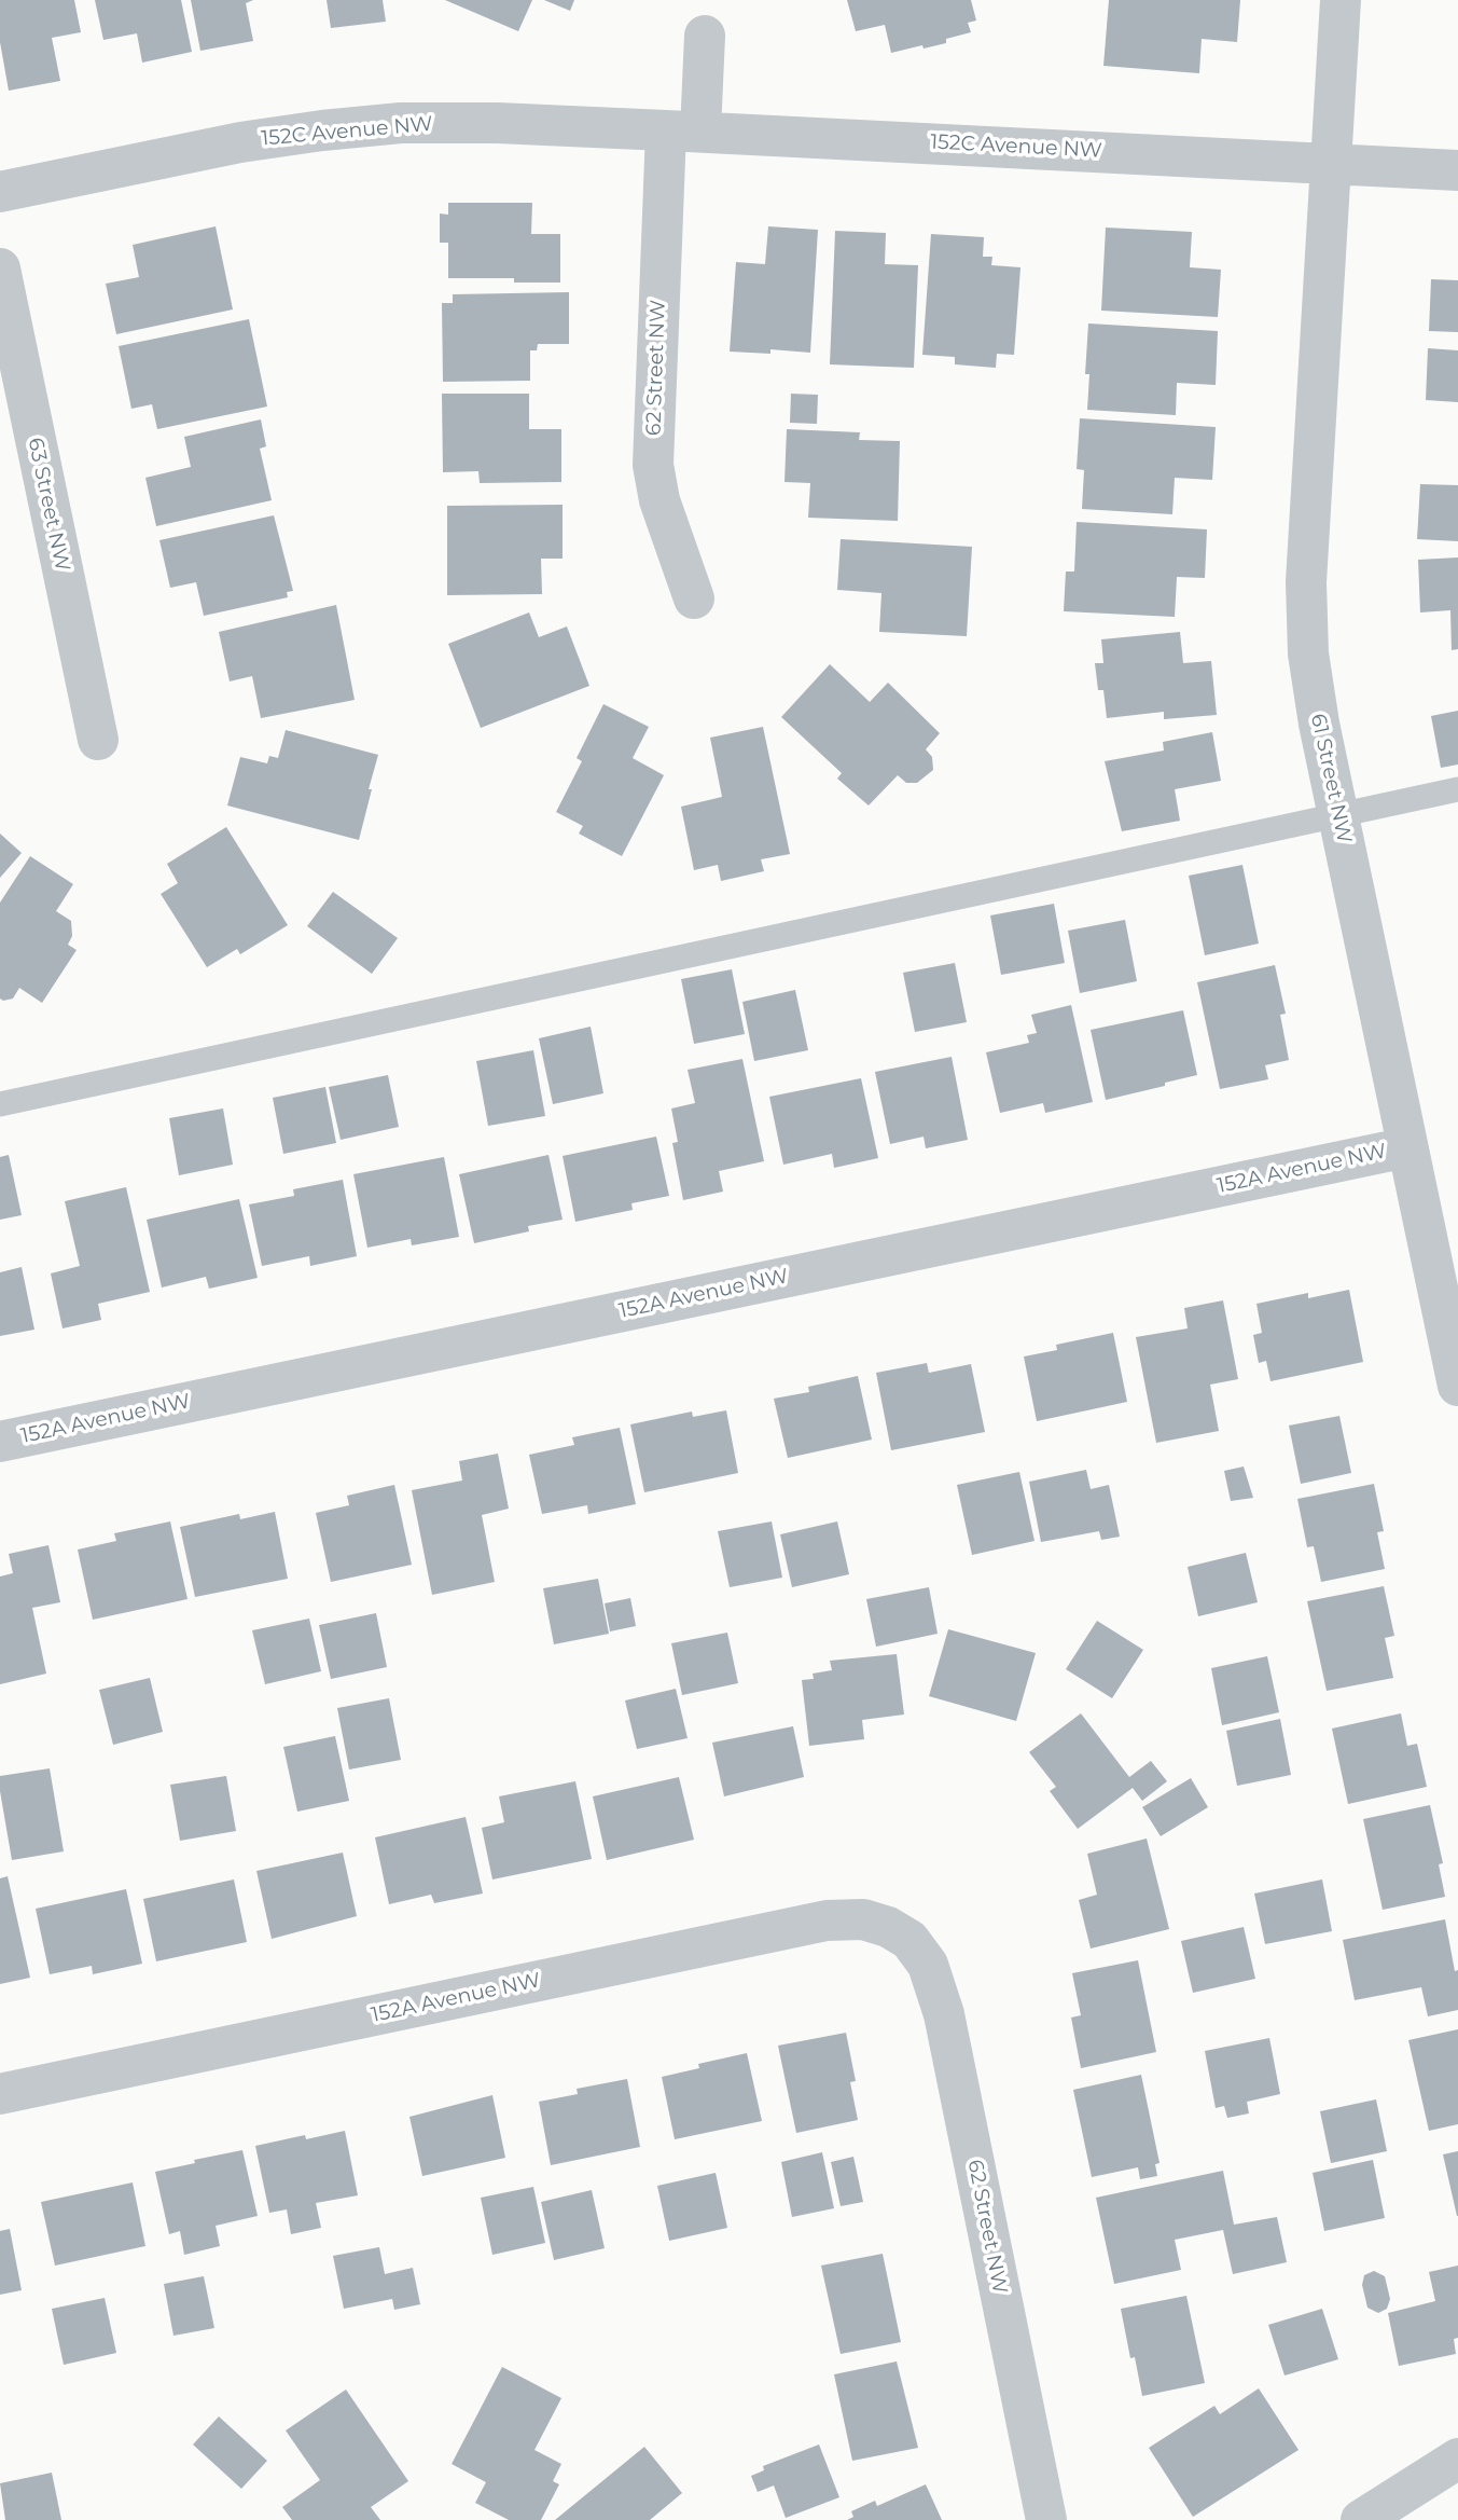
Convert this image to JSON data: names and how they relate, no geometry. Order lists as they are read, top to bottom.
{
  "streets": {
    "street": [
      "152C Avenue NW",
      "62 Street NW",
      "63 Street NW",
      "61 Street NW",
      "152A Avenue NW"
    ]
  },
  "crossings": [
    ["152C Avenue NW", "62 Street NW"],
    ["152C Avenue NW", "61 Street NW"],
    ["62 Street NW", "152A Avenue NW"],
    ["61 Street NW", "152A Avenue NW"]
  ]
}
